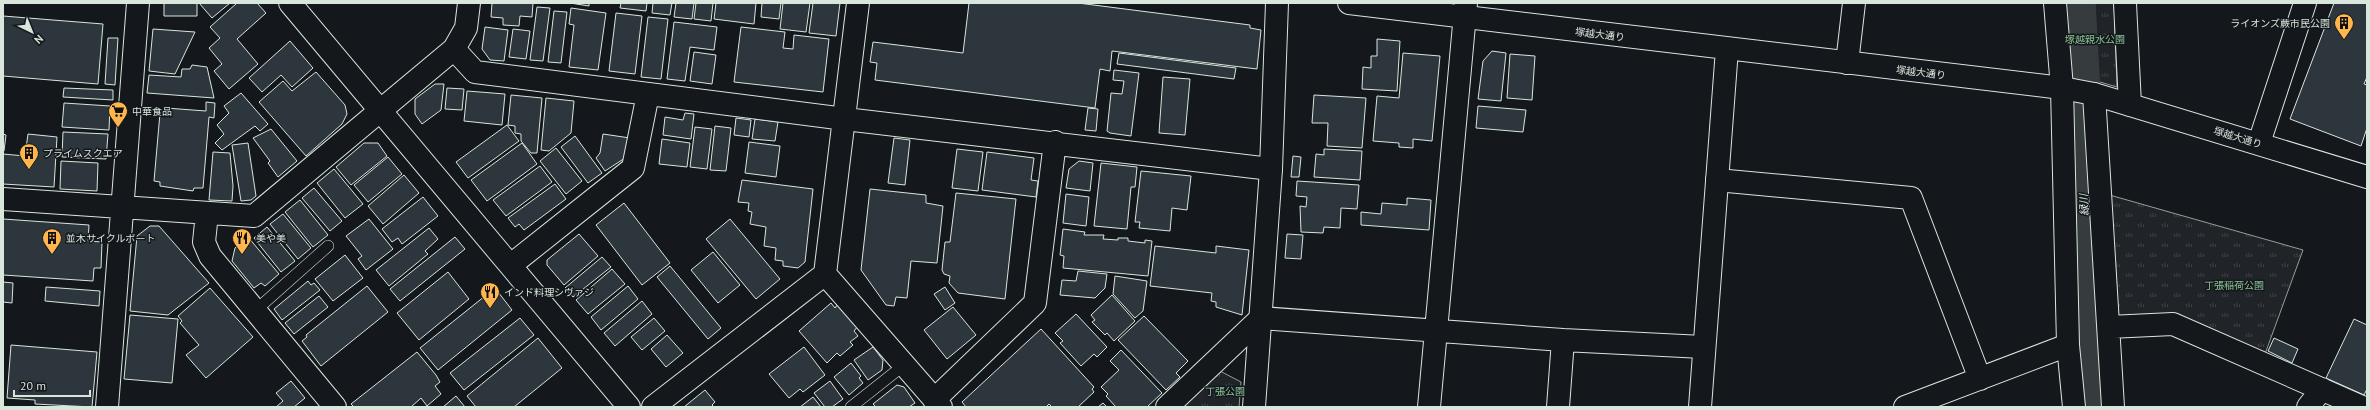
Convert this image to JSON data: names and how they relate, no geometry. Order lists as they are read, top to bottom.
{
  "streets": {
    "street": ["塚越大通り"]
  },
  "water": ["緑川"],
  "parks": ["塚越親水公園", "丁張稲荷公園", "丁張公園"],
  "places": {
    "building": ["ライオンズ蕨市民公園", "プライムスクエア", "並木サイクルポート"],
    "supermarket": ["中華食品"],
    "restaurant": ["美や美", "インド料理シヴァジ"]
  },
  "scale_bar": "20 m",
  "north": "bottom right"
}
